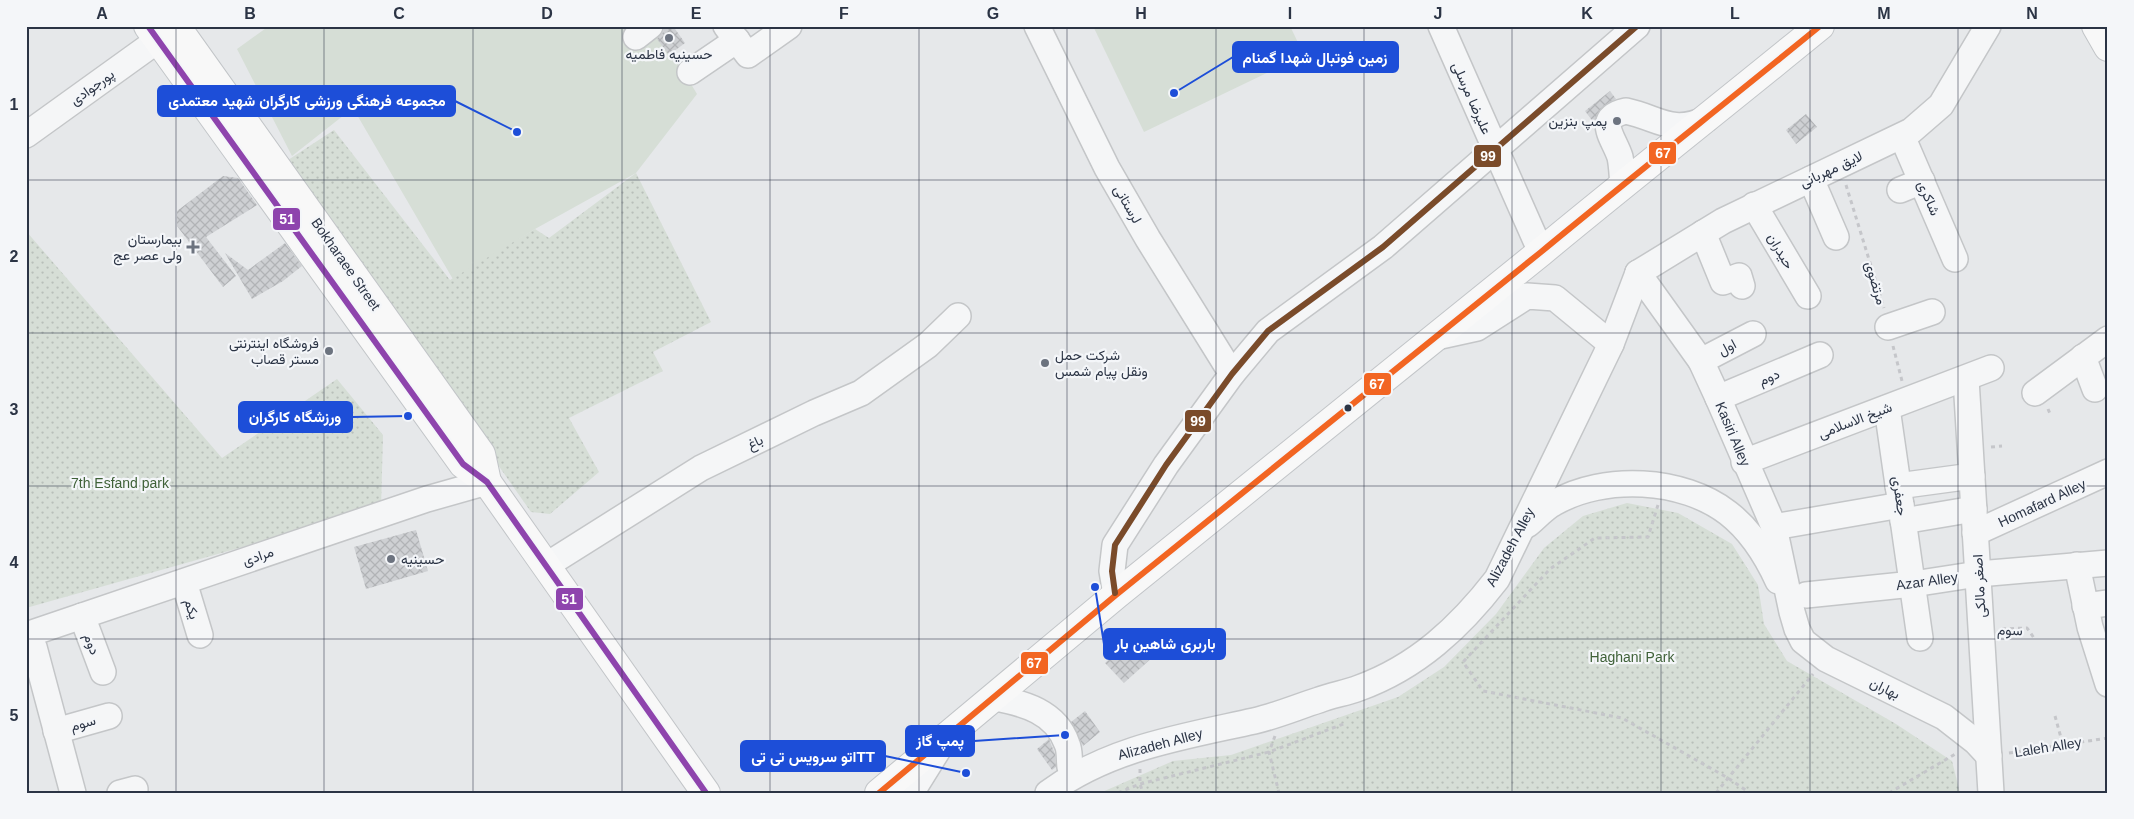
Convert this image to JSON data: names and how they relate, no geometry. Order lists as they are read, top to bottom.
{
  "streets": {
    "main road": ["Bokharaee Street"],
    "street": [
      "پورجوادی",
      "علیرضا مرسلی",
      "لایق مهربانی",
      "شاکری",
      "لرستانی",
      "حیدران",
      "اول",
      "دوم",
      "شیخ الاسلامی",
      "Kasiri Alley",
      "باغ",
      "جعفری",
      "Homafard Alley",
      "Alizadeh Alley",
      "مرادی",
      "Azar Alley",
      "اصغر مالکی",
      "یکم",
      "سوم",
      "بهاران"
    ],
    "path": ["مرتضوی", "Laleh Alley"]
  },
  "crossings": [
    ["پورجوادی", "Bokharaee Street"],
    ["لایق مهربانی", "شاکری"],
    ["لایق مهربانی", "حیدران"],
    ["لایق مهربانی", "مرتضوی"],
    ["لایق مهربانی", "Kasiri Alley"],
    ["لایق مهربانی", "Alizadeh Alley"],
    ["Bokharaee Street", "باغ"],
    ["Bokharaee Street", "مرادی"],
    ["مرتضوی", "شیخ الاسلامی"],
    ["مرتضوی", "جعفری"],
    ["اول", "Kasiri Alley"],
    ["دوم", "Kasiri Alley"],
    ["دوم", "مرادی"],
    ["شیخ الاسلامی", "Kasiri Alley"],
    ["شیخ الاسلامی", "جعفری"],
    ["شیخ الاسلامی", "اصغر مالکی"],
    ["Kasiri Alley", "Alizadeh Alley"],
    ["Kasiri Alley", "Azar Alley"],
    ["Kasiri Alley", "بهاران"],
    ["جعفری", "Homafard Alley"],
    ["جعفری", "Azar Alley"],
    ["Homafard Alley", "اصغر مالکی"],
    ["مرادی", "یکم"],
    ["مرادی", "سوم"],
    ["Azar Alley", "اصغر مالکی"],
    ["Azar Alley", "بهاران"],
    ["اصغر مالکی", "سوم"],
    ["اصغر مالکی", "بهاران"],
    ["اصغر مالکی", "Laleh Alley"],
    ["بهاران", "Laleh Alley"]
  ],
  "parks": ["7th Esfand park", "Haghani Park"],
  "places": {
    "other": [
      "حسینیه فاطمیه",
      "زمین فوتبال شهدا گمنام",
      "پمپ بنزین",
      "مجموعه فرهنگی ورزشی کارگران شهید معتمدی",
      "فروشگاه اینترنتی مستر قصاب",
      "شرکت حمل ونقل پیام شمس",
      "ورزشگاه کارگران",
      "حسینیه",
      "باربری شاهین بار",
      "پمپ گاز",
      "اتو سرویس تی تیTT"
    ],
    "health": ["بیمارستان ولی عصر عج"]
  },
  "lines": ["transit line 67", "transit line 51", "transit line 99"],
  "grid": {
    "columns": [
      "A",
      "B",
      "C",
      "D",
      "E",
      "F",
      "G",
      "H",
      "I",
      "J",
      "K",
      "L",
      "M",
      "N"
    ],
    "rows": [
      "1",
      "2",
      "3",
      "4",
      "5"
    ]
  }
}
